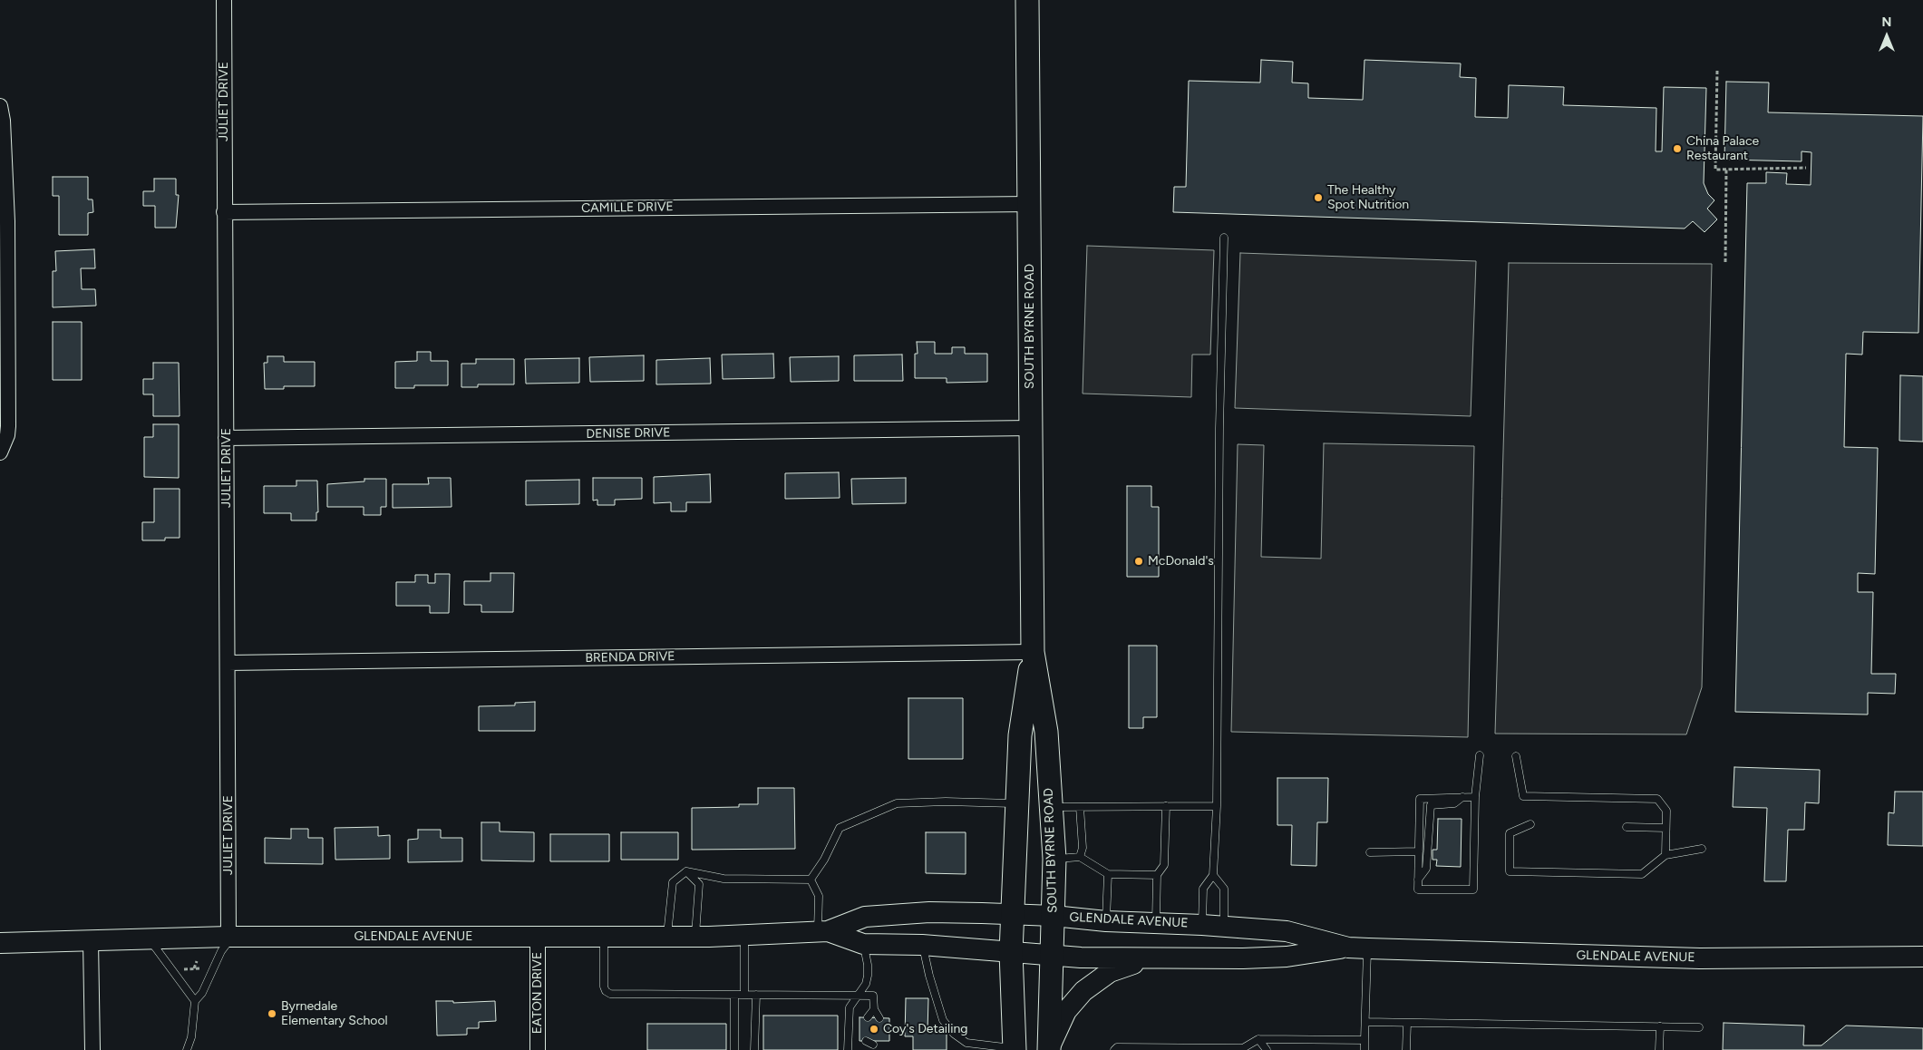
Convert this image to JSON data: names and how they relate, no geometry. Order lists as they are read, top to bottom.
{
  "streets": {
    "main road": ["SOUTH BYRNE ROAD", "GLENDALE AVENUE"],
    "street": [
      "JULIET DRIVE",
      "CAMILLE DRIVE",
      "DENISE DRIVE",
      "BRENDA DRIVE",
      "EATON DRIVE"
    ]
  },
  "crossings": [
    ["JULIET DRIVE", "CAMILLE DRIVE"],
    ["JULIET DRIVE", "DENISE DRIVE"],
    ["JULIET DRIVE", "BRENDA DRIVE"],
    ["JULIET DRIVE", "GLENDALE AVENUE"],
    ["CAMILLE DRIVE", "SOUTH BYRNE ROAD"],
    ["SOUTH BYRNE ROAD", "DENISE DRIVE"],
    ["SOUTH BYRNE ROAD", "BRENDA DRIVE"],
    ["SOUTH BYRNE ROAD", "GLENDALE AVENUE"],
    ["GLENDALE AVENUE", "EATON DRIVE"]
  ],
  "places": [
    "China Palace Restaurant",
    "The Healthy Spot Nutrition",
    "McDonald's",
    "Byrnedale Elementary School",
    "Coy's Detailing"
  ],
  "north": "top"
}
